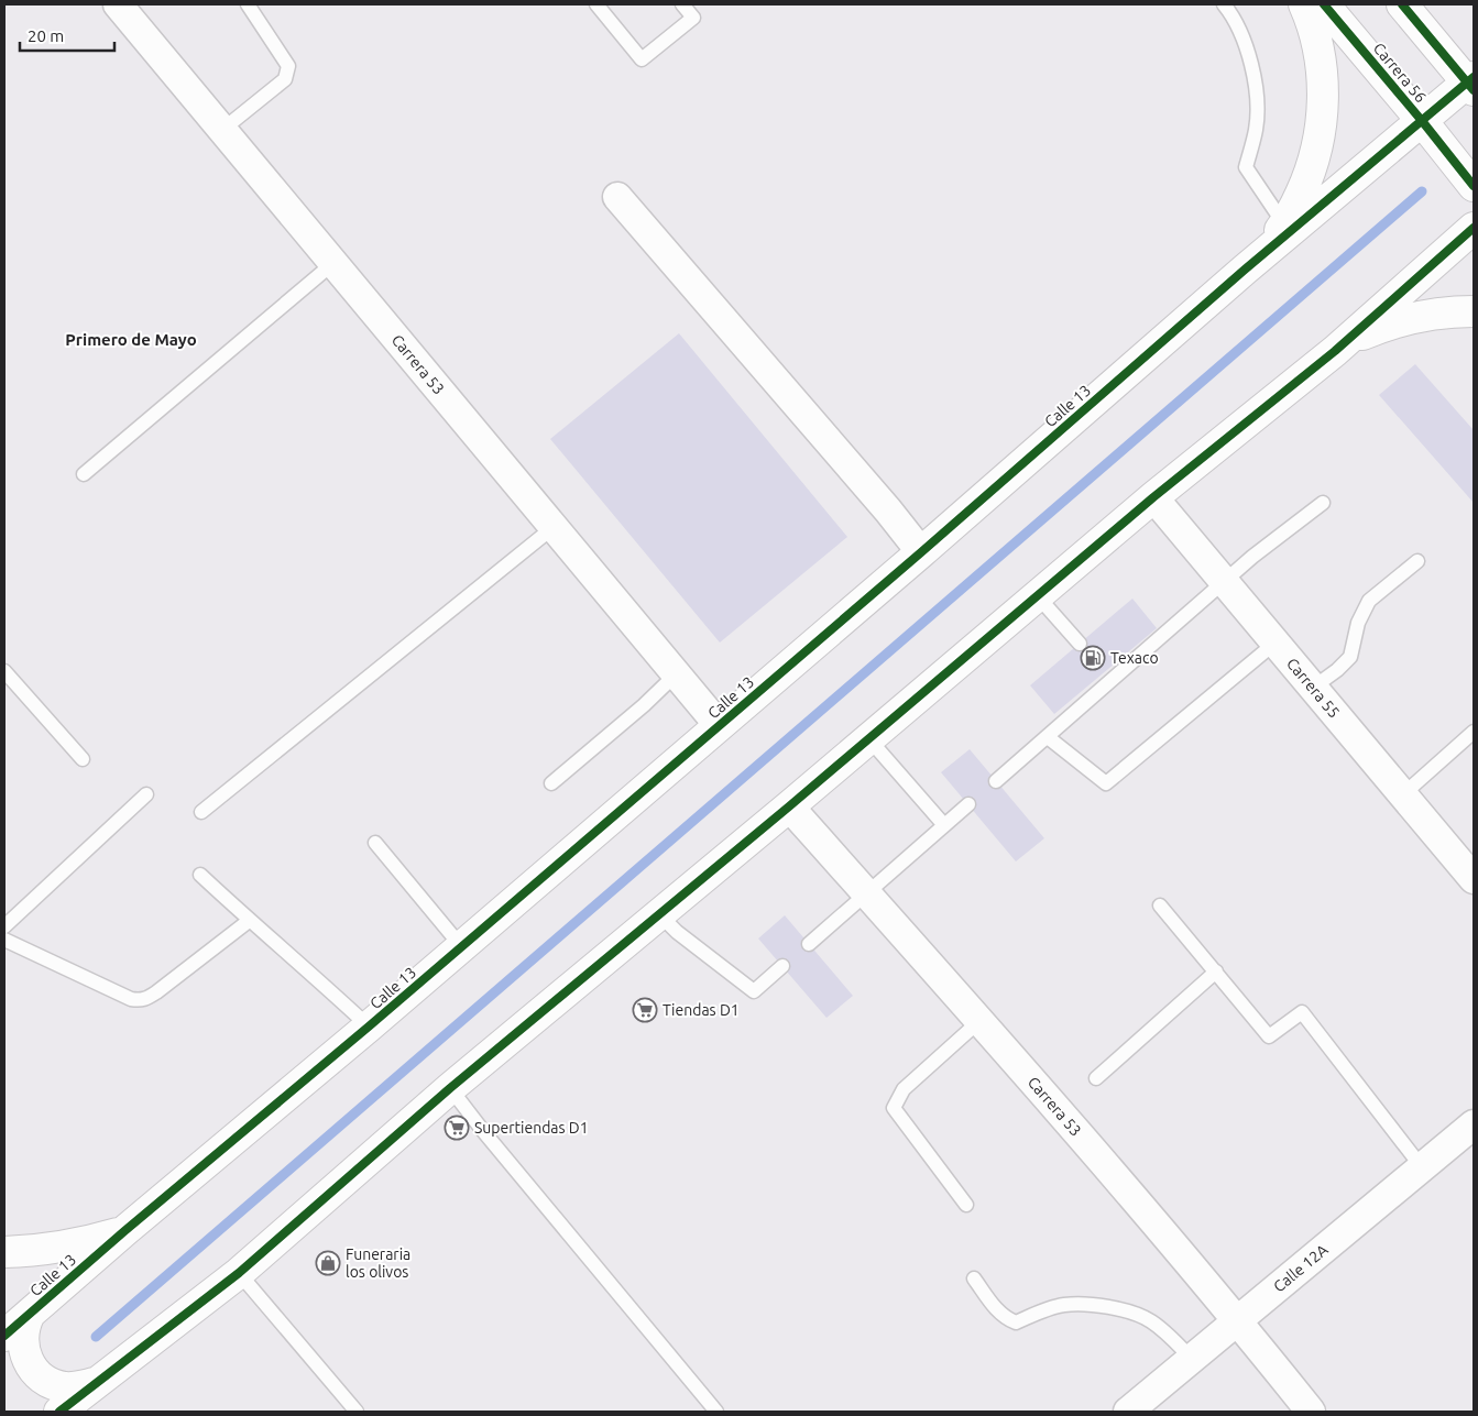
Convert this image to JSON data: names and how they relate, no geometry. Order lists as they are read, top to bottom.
{
  "streets": {
    "main road": ["Carrera 56", "Calle 13"],
    "street": ["Carrera 53", "Carrera 55", "Calle 12A"]
  },
  "crossings": [
    ["Carrera 56", "Calle 13"],
    ["Carrera 53", "Calle 13"],
    ["Carrera 53", "Calle 12A"]
  ],
  "districts": ["Primero de Mayo"],
  "places": {
    "fuel station": ["Texaco"],
    "supermarket": ["Tiendas D1", "Supertiendas D1"],
    "shop": ["Funeraria los olivos"]
  },
  "scale_bar": "20 m"
}
